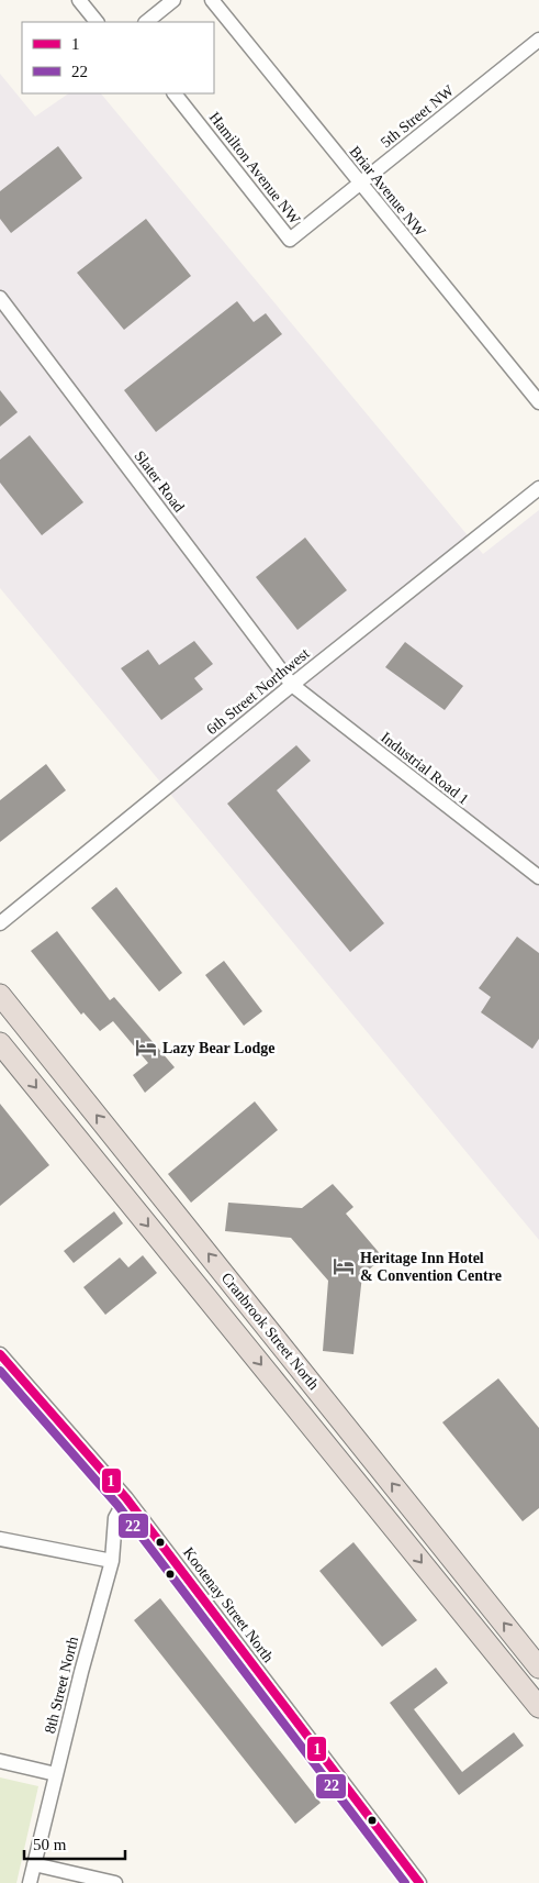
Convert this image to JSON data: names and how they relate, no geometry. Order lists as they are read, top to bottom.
{
  "streets": {
    "highway": ["Cranbrook Street North"],
    "street": [
      "5th Street NW",
      "Hamilton Avenue NW",
      "Briar Avenue NW",
      "Slater Road",
      "6th Street Northwest",
      "Industrial Road 1",
      "Kootenay Street North",
      "8th Street North"
    ]
  },
  "crossings": [
    ["5th Street NW", "Hamilton Avenue NW"],
    ["5th Street NW", "Briar Avenue NW"],
    ["Slater Road", "6th Street Northwest"],
    ["Slater Road", "Industrial Road 1"],
    ["6th Street Northwest", "Industrial Road 1"],
    ["Kootenay Street North", "8th Street North"]
  ],
  "places": {
    "hotel": ["Lazy Bear Lodge", "Heritage Inn Hotel & Convention Centre"]
  },
  "lines": ["transit line 1", "transit line 22"],
  "legend": ["1", "22"],
  "scale_bar": "50 m"
}
